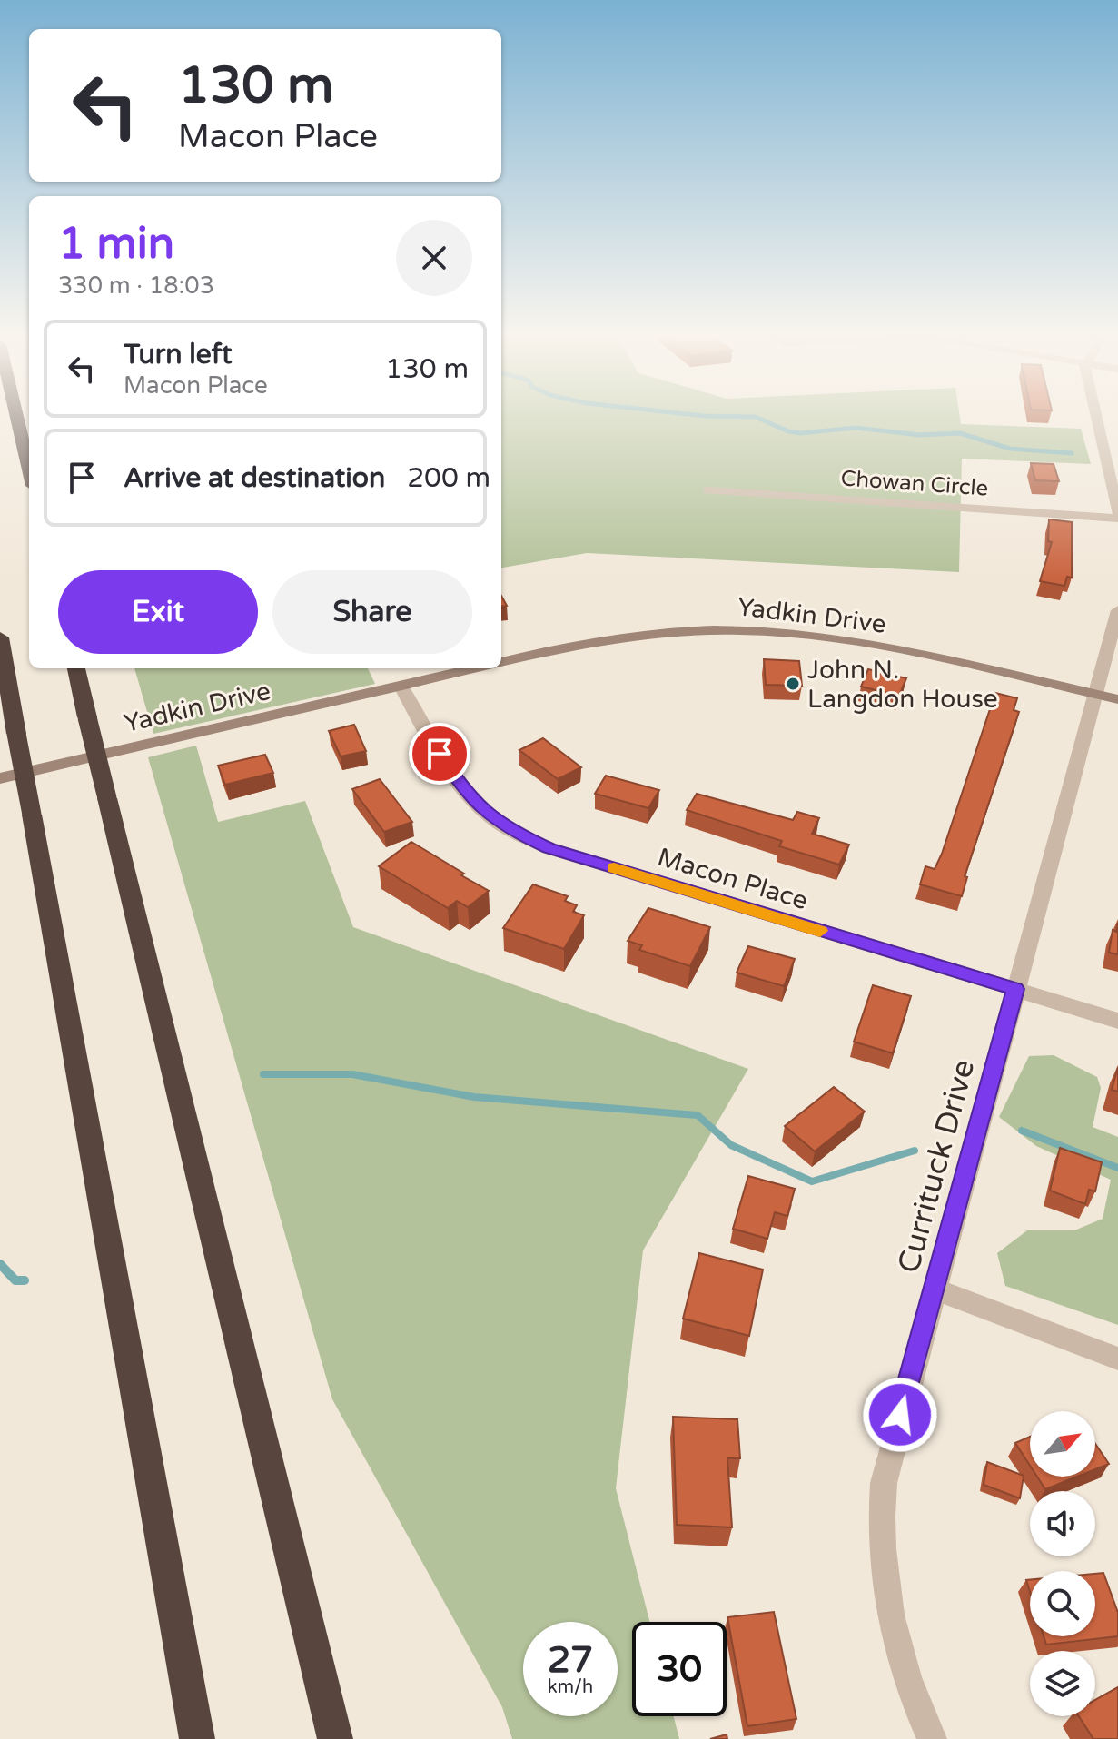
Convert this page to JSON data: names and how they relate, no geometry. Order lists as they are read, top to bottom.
{
  "streets": {
    "street": [
      "Chowan Circle",
      "Yadkin Drive",
      "Macon Place",
      "Currituck Drive"
    ]
  },
  "crossings": [
    ["Yadkin Drive", "Macon Place"],
    ["Yadkin Drive", "Currituck Drive"],
    ["Macon Place", "Currituck Drive"]
  ],
  "places": ["John N. Langdon House"],
  "north": "top right",
  "page": {
    "turn": ["130 m", "Macon Place"],
    "heading": ["1 min", "330 m · 18:03"],
    "list": [
      {
        "name": "Turn left",
        "note": "Macon Place",
        "value": "130 m"
      },
      {
        "name": "Arrive at destination",
        "value": "200 m"
      }
    ],
    "buttons": ["Exit", "Share"],
    "speed": "27 km/h",
    "limit": "30"
  }
}
